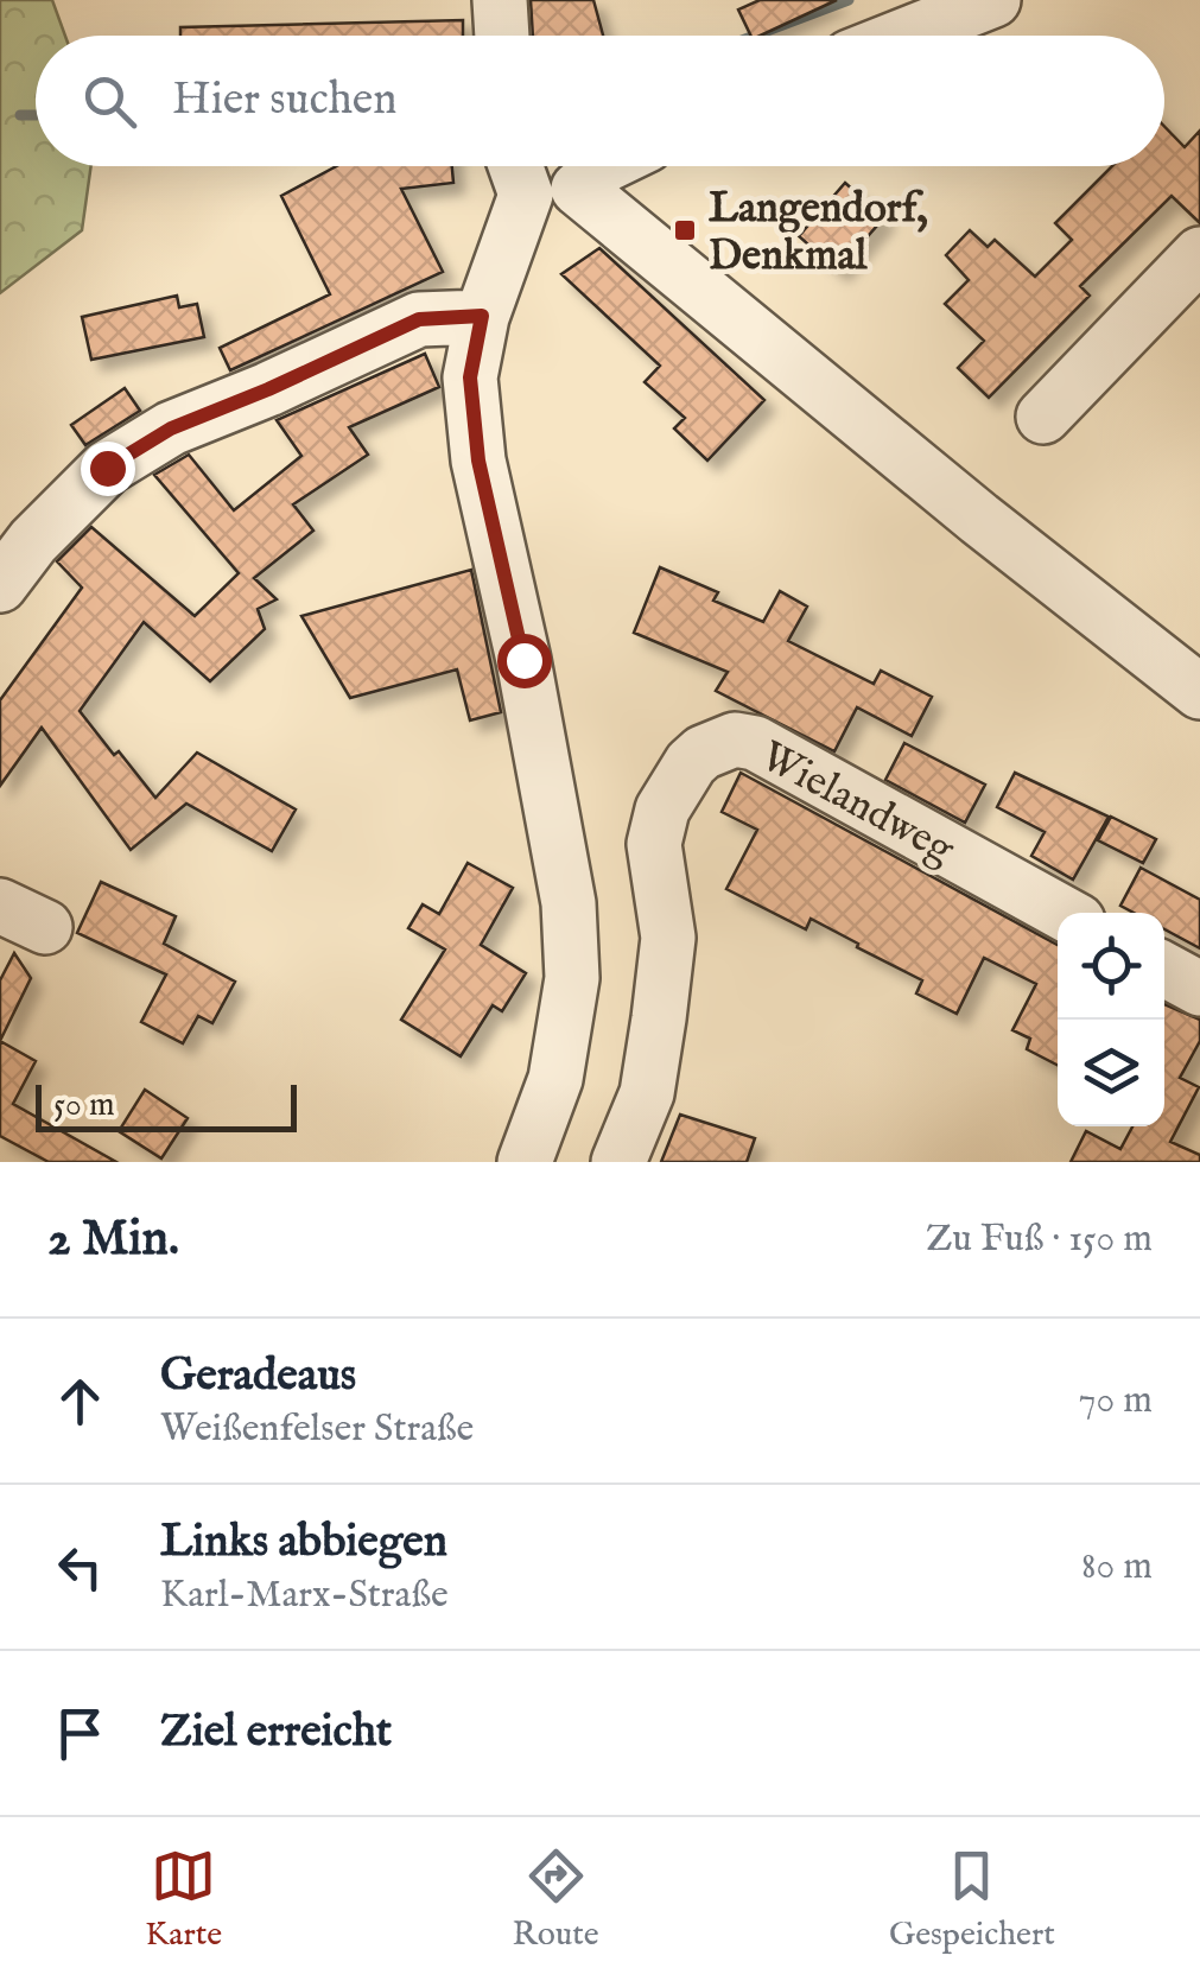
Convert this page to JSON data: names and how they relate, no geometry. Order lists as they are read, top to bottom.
{
  "streets": {
    "street": ["Wielandweg"]
  },
  "places": {
    "transit": ["Langendorf, Denkmal"]
  },
  "scale_bar": "50 m",
  "page": {
    "search": "Hier suchen",
    "scale": "50 m",
    "heading": ["2 Min.", "Zu Fuß · 150 m"],
    "list": [
      ["Geradeaus", "Weißenfelser Straße", "70 m"],
      ["Links abbiegen", "Karl-Marx-Straße", "80 m"],
      "Ziel erreicht"
    ],
    "nav": ["Karte", "Route", "Gespeichert"]
  }
}
